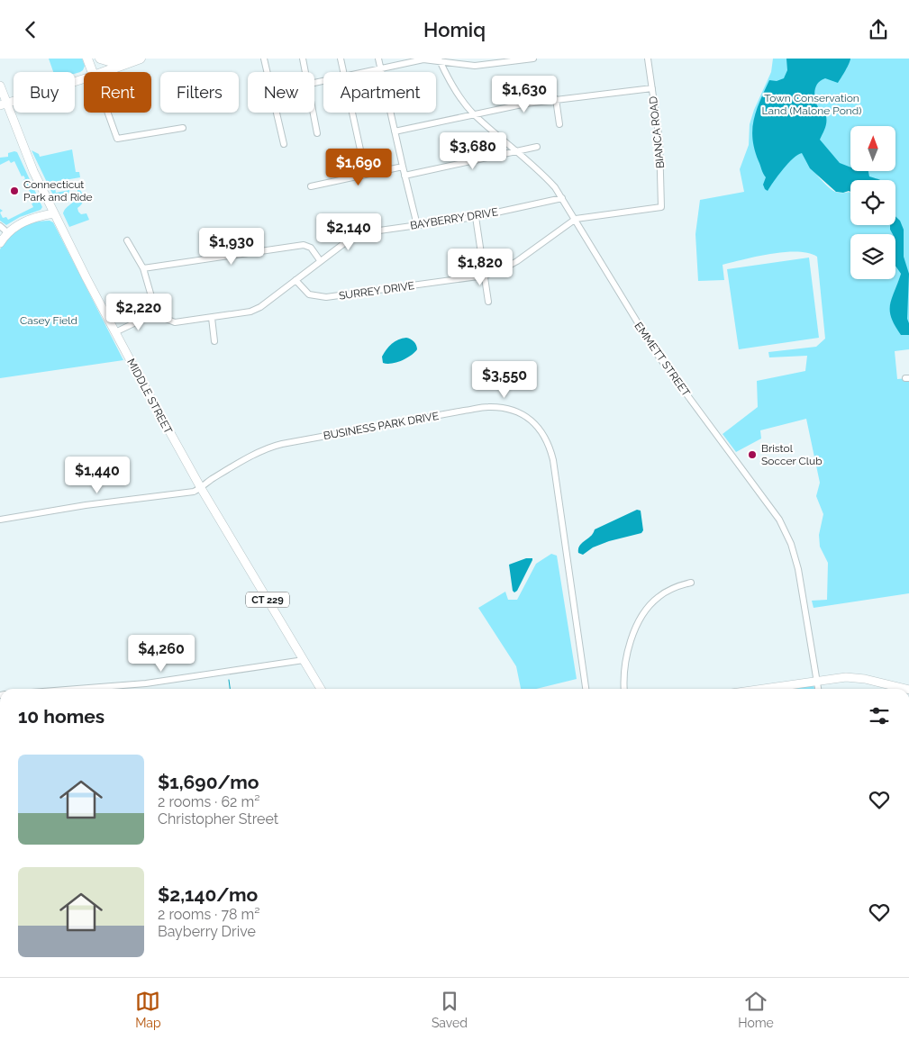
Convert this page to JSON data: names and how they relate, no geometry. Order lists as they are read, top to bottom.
{
  "streets": {
    "main road": ["MIDDLE STREET", "CT 229"],
    "street": [
      "BIANCA ROAD",
      "BAYBERRY DRIVE",
      "SURREY DRIVE",
      "EMMETT STREET",
      "BUSINESS PARK DRIVE"
    ]
  },
  "crossings": [
    ["BIANCA ROAD", "SURREY DRIVE"],
    ["BAYBERRY DRIVE", "SURREY DRIVE"],
    ["BAYBERRY DRIVE", "EMMETT STREET"],
    ["SURREY DRIVE", "EMMETT STREET"],
    ["MIDDLE STREET", "BUSINESS PARK DRIVE"]
  ],
  "parks": ["Town Conservation Land (Malone Pond)", "Casey Field"],
  "places": ["Connecticut Park and Ride", "Bristol Soccer Club"],
  "north": "top",
  "page": {
    "header": "Homiq",
    "chip": [
      "Buy",
      "Rent",
      "Filters",
      "New",
      "Apartment"
    ],
    "price": [
      "$1,630",
      "$3,680",
      "$1,690",
      "$2,140",
      "$1,930",
      "$1,820",
      "$2,220",
      "$3,550",
      "$1,440",
      "$4,260"
    ],
    "heading": "10 homes",
    "list": [
      {
        "name": "$1,690/mo",
        "note": "2 rooms · 62 m² · Christopher Street"
      },
      {
        "name": "$2,140/mo",
        "note": "2 rooms · 78 m² · Bayberry Drive"
      }
    ],
    "tabs": ["Map", "Saved", "Home"]
  }
}
